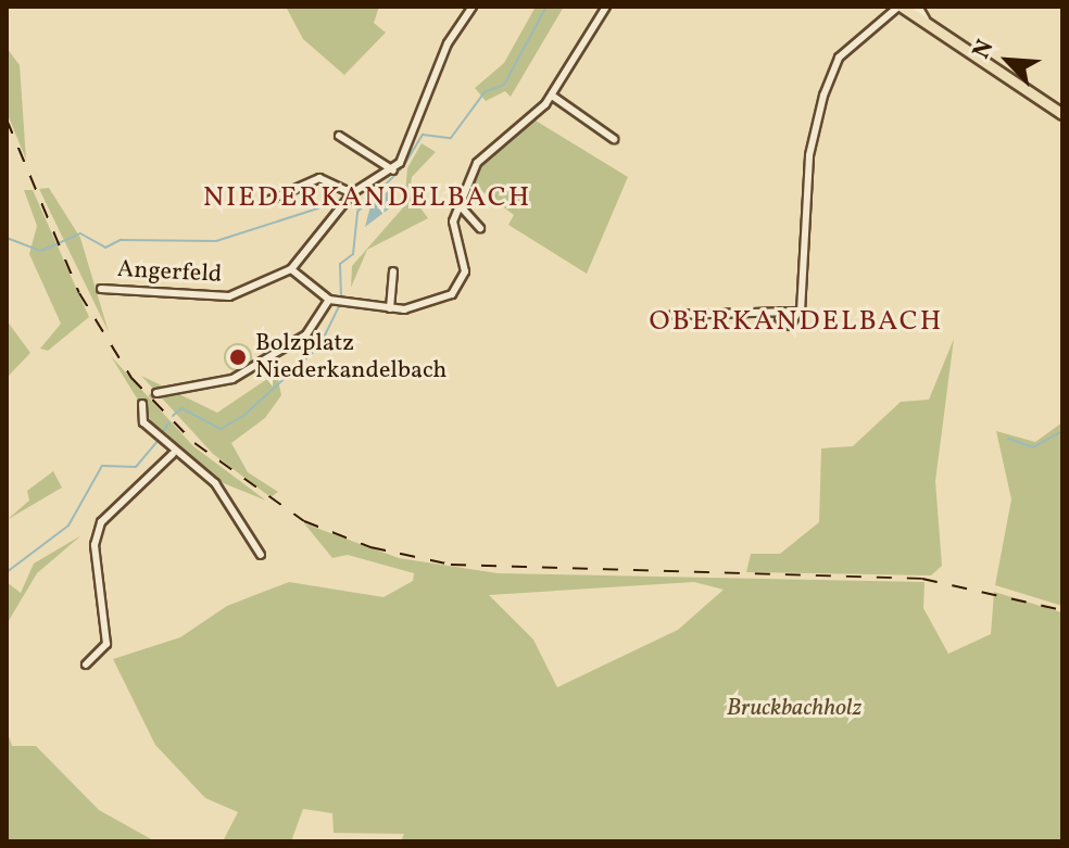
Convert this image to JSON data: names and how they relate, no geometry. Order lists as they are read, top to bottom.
{
  "streets": {
    "street": ["Angerfeld"]
  },
  "districts": ["NIEDERKANDELBACH", "OBERKANDELBACH"],
  "parks": ["Bruckbachholz"],
  "places": ["Bolzplatz Niederkandelbach"],
  "north": "top left"
}
